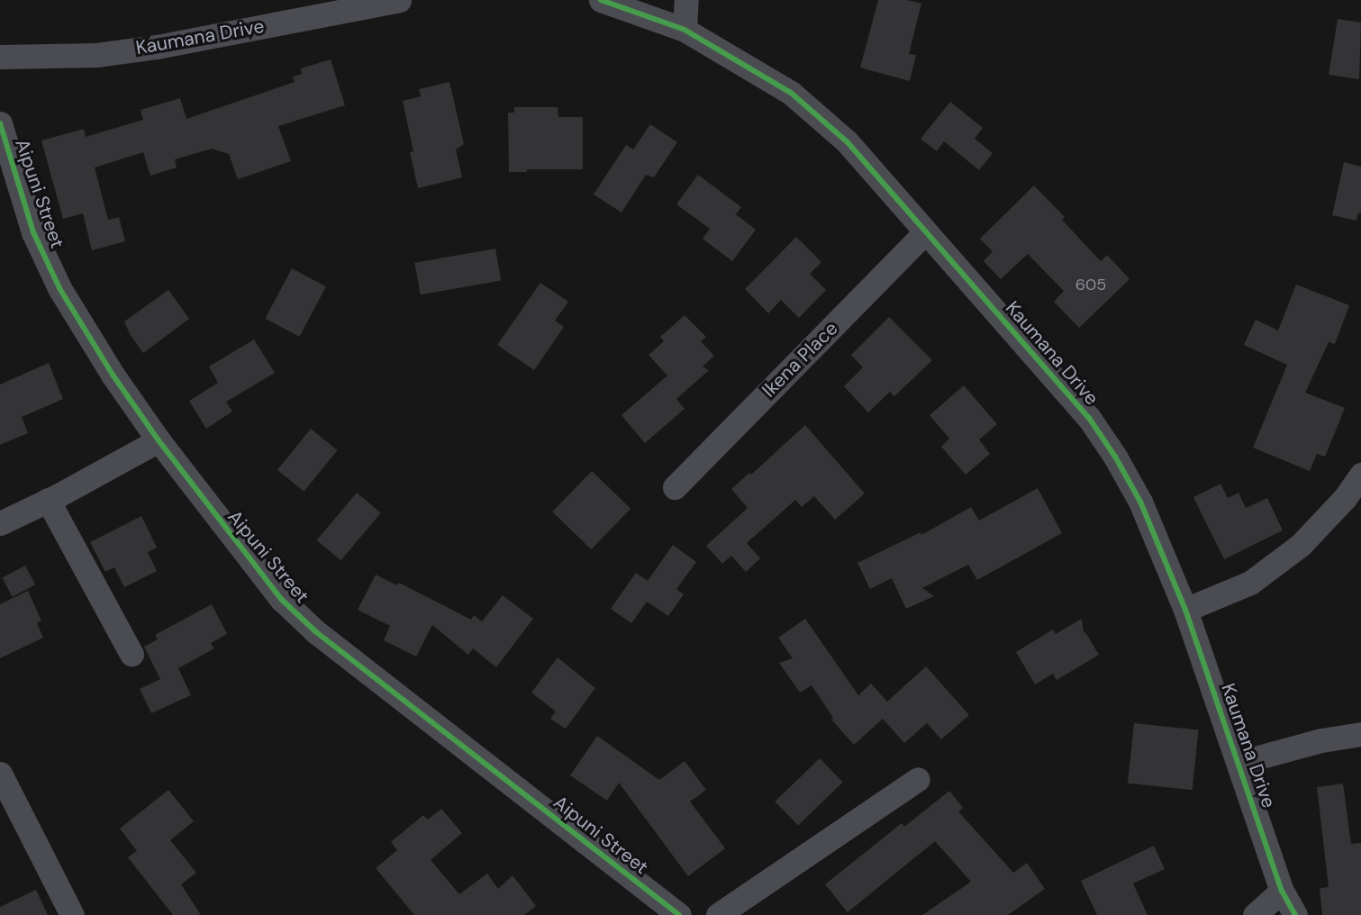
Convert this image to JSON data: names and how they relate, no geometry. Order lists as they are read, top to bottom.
{
  "streets": {
    "street": ["Kaumana Drive", "Aipuni Street", "Ikena Place"]
  },
  "crossings": [
    ["Kaumana Drive", "Ikena Place"]
  ],
  "house_numbers": ["605"]
}
